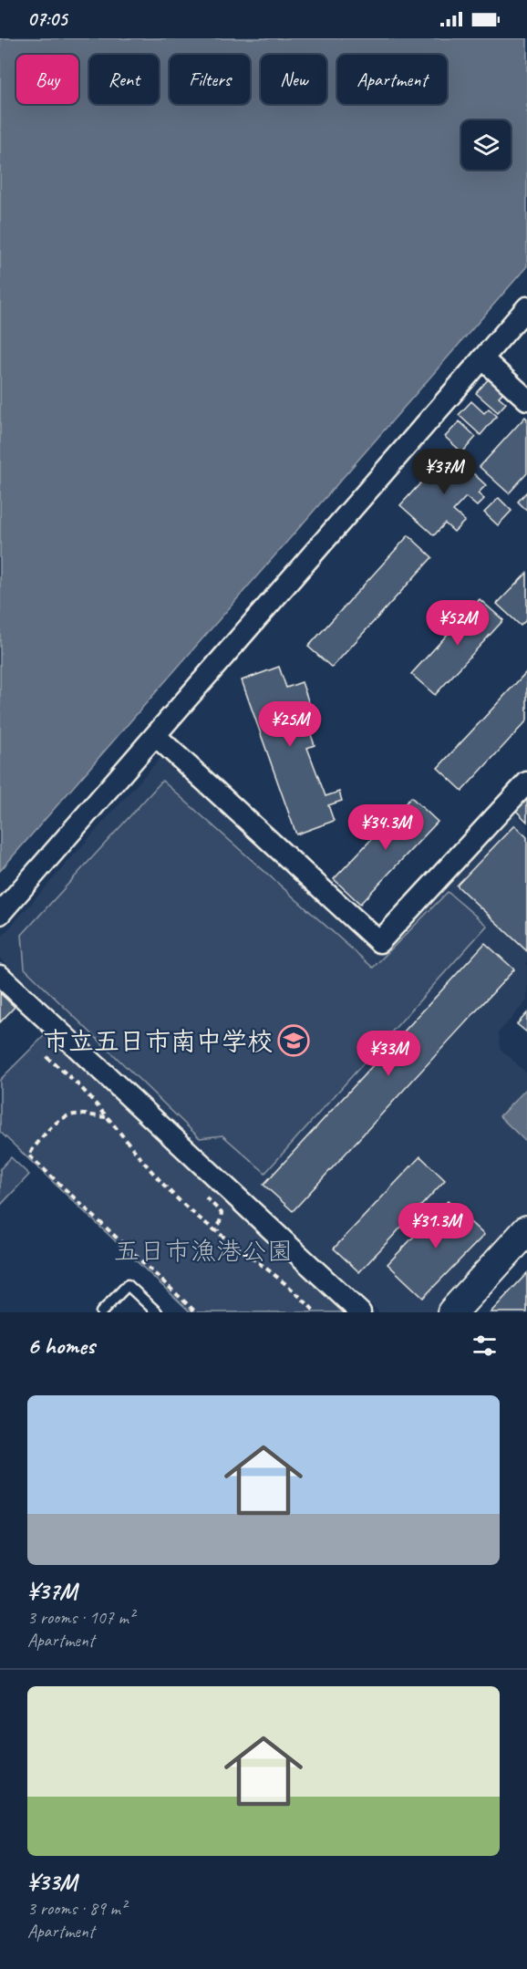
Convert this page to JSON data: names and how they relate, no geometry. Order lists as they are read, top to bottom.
{
  "parks": ["五日市漁港公園"],
  "places": {
    "school or university": ["市立五日市南中学校"]
  },
  "page": {
    "status": "07:05",
    "chip": [
      "Buy",
      "Rent",
      "Filters",
      "New",
      "Apartment"
    ],
    "price": [
      "¥37M",
      "¥52M",
      "¥25M",
      "¥34.3M",
      "¥33M",
      "¥31.3M"
    ],
    "heading": "6 homes",
    "list": [
      {
        "name": "¥37M",
        "note": "3 rooms · 107 m² · Apartment"
      },
      {
        "name": "¥33M",
        "note": "3 rooms · 89 m² · Apartment"
      }
    ]
  }
}
